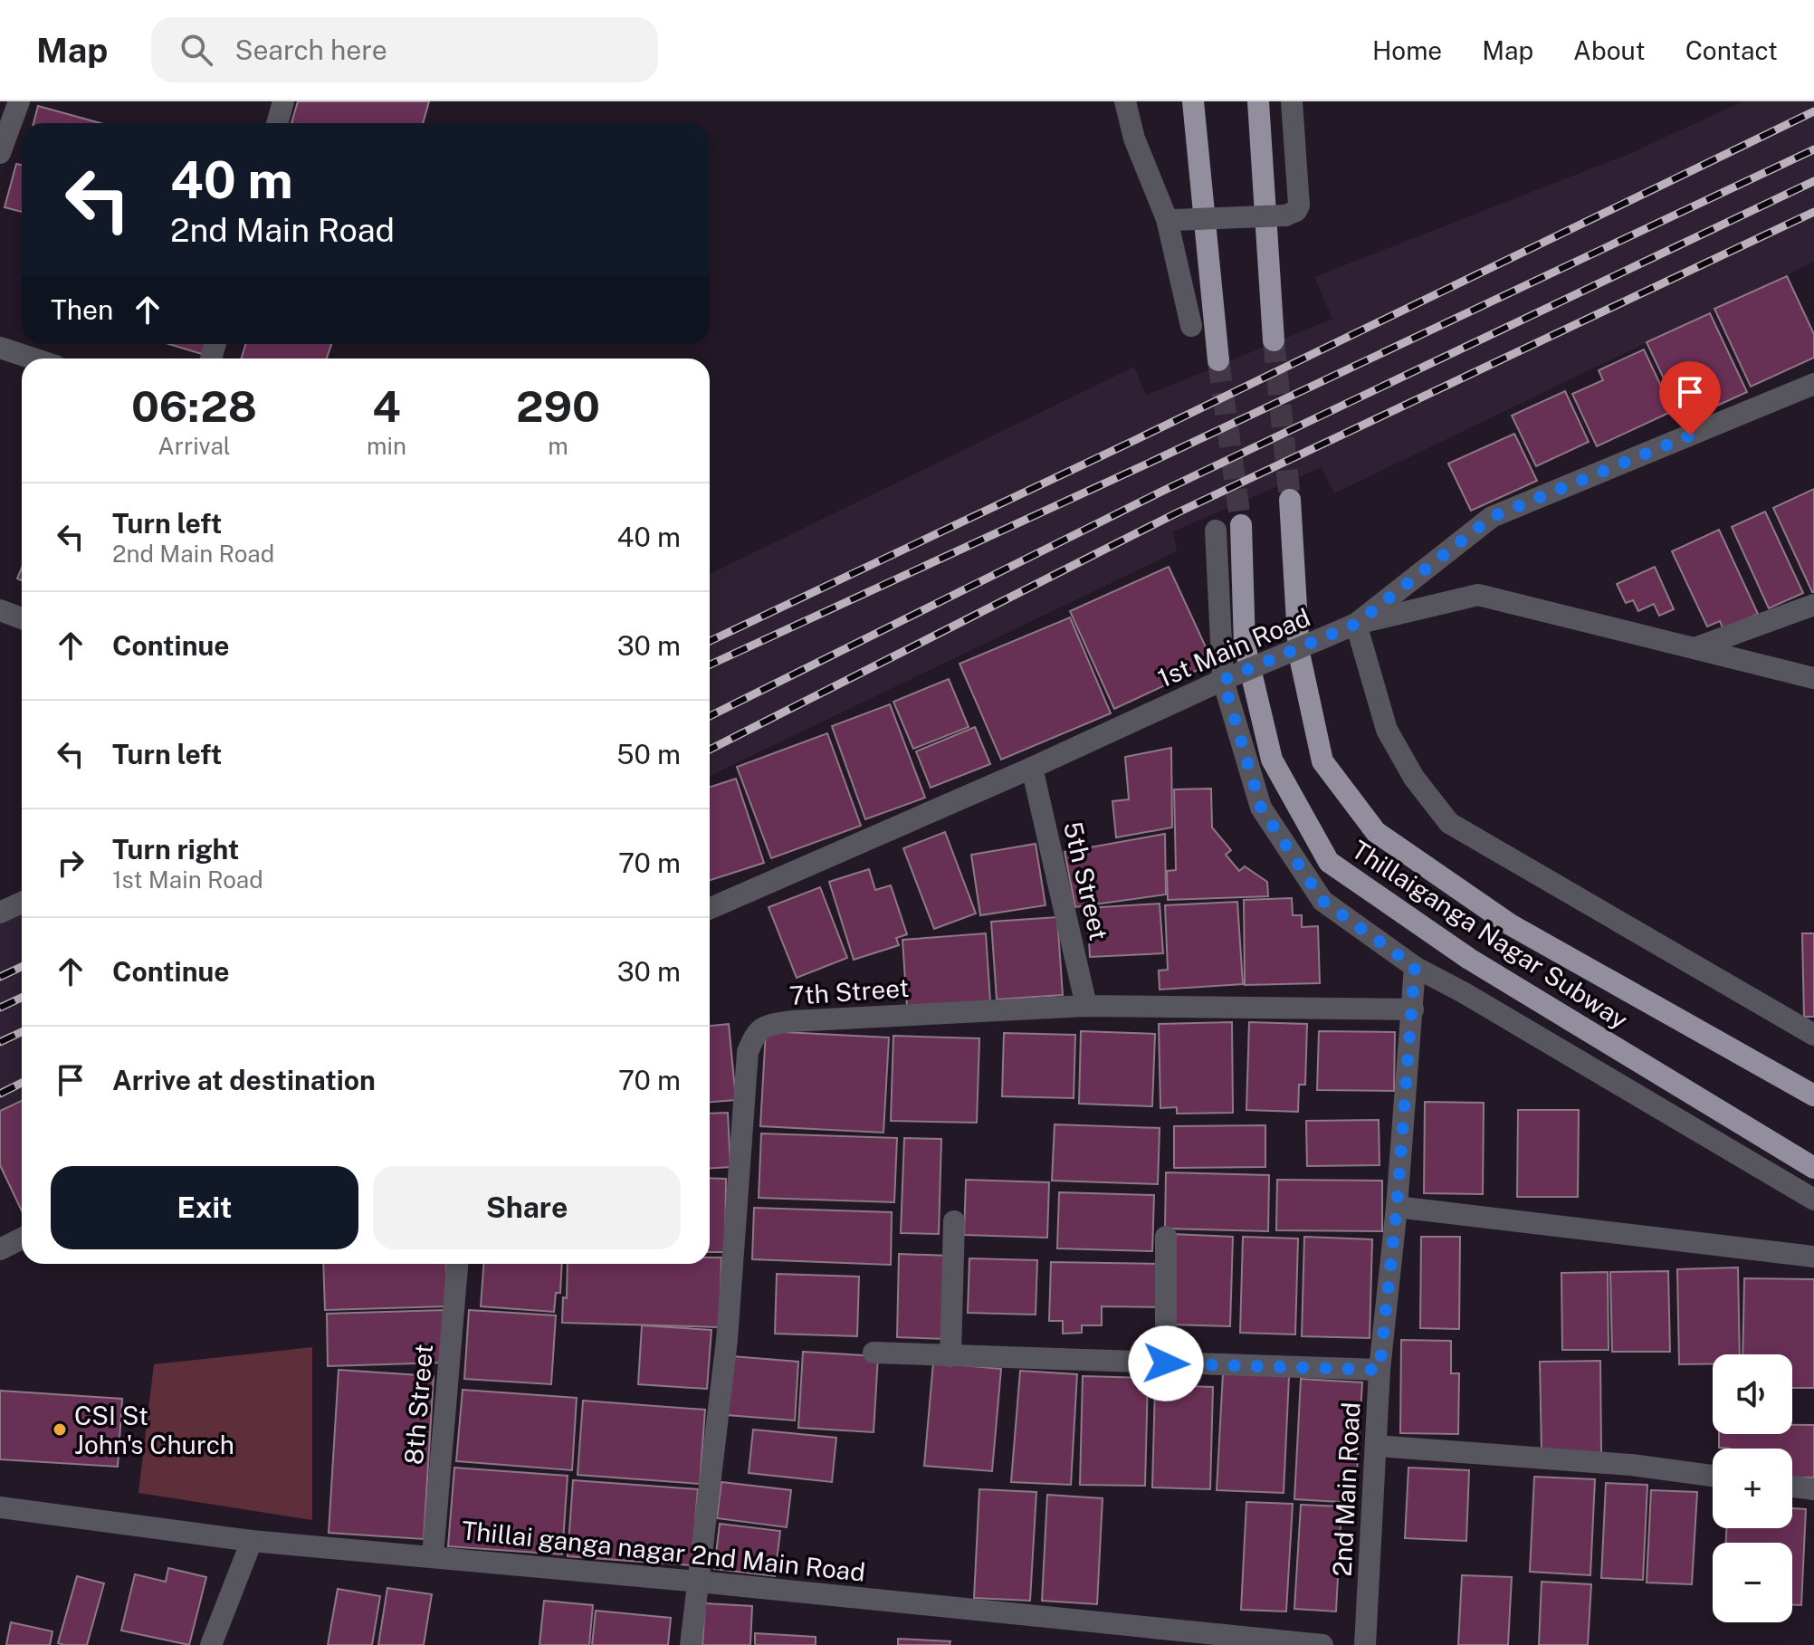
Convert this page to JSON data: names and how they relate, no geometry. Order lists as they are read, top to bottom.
{
  "streets": {
    "main road": ["Thillaiganga Nagar Subway"],
    "street": [
      "1st Main Road",
      "5th Street",
      "7th Street",
      "8th Street",
      "2nd Main Road",
      "Thillai ganga nagar 2nd Main Road"
    ]
  },
  "crossings": [
    ["1st Main Road", "5th Street"],
    ["5th Street", "7th Street"],
    ["7th Street", "2nd Main Road"],
    ["7th Street", "Thillai ganga nagar 2nd Main Road"],
    ["8th Street", "Thillai ganga nagar 2nd Main Road"]
  ],
  "places": ["CSI St John's Church"],
  "page": {
    "header": "Map",
    "search": "Search here",
    "nav": [
      "Home",
      "Map",
      "About",
      "Contact"
    ],
    "turn": ["40 m", "2nd Main Road"],
    "then": "Then",
    "eta": [
      "06:28",
      "Arrival",
      "4",
      "min",
      "290",
      "m"
    ],
    "list": [
      {
        "name": "Turn left",
        "note": "2nd Main Road",
        "value": "40 m"
      },
      {
        "name": "Continue",
        "value": "30 m"
      },
      {
        "name": "Turn left",
        "value": "50 m"
      },
      {
        "name": "Turn right",
        "note": "1st Main Road",
        "value": "70 m"
      },
      {
        "name": "Continue",
        "value": "30 m"
      },
      {
        "name": "Arrive at destination",
        "value": "70 m"
      }
    ],
    "buttons": ["Exit", "Share"],
    "map_buttons": ["+", "−"]
  }
}
